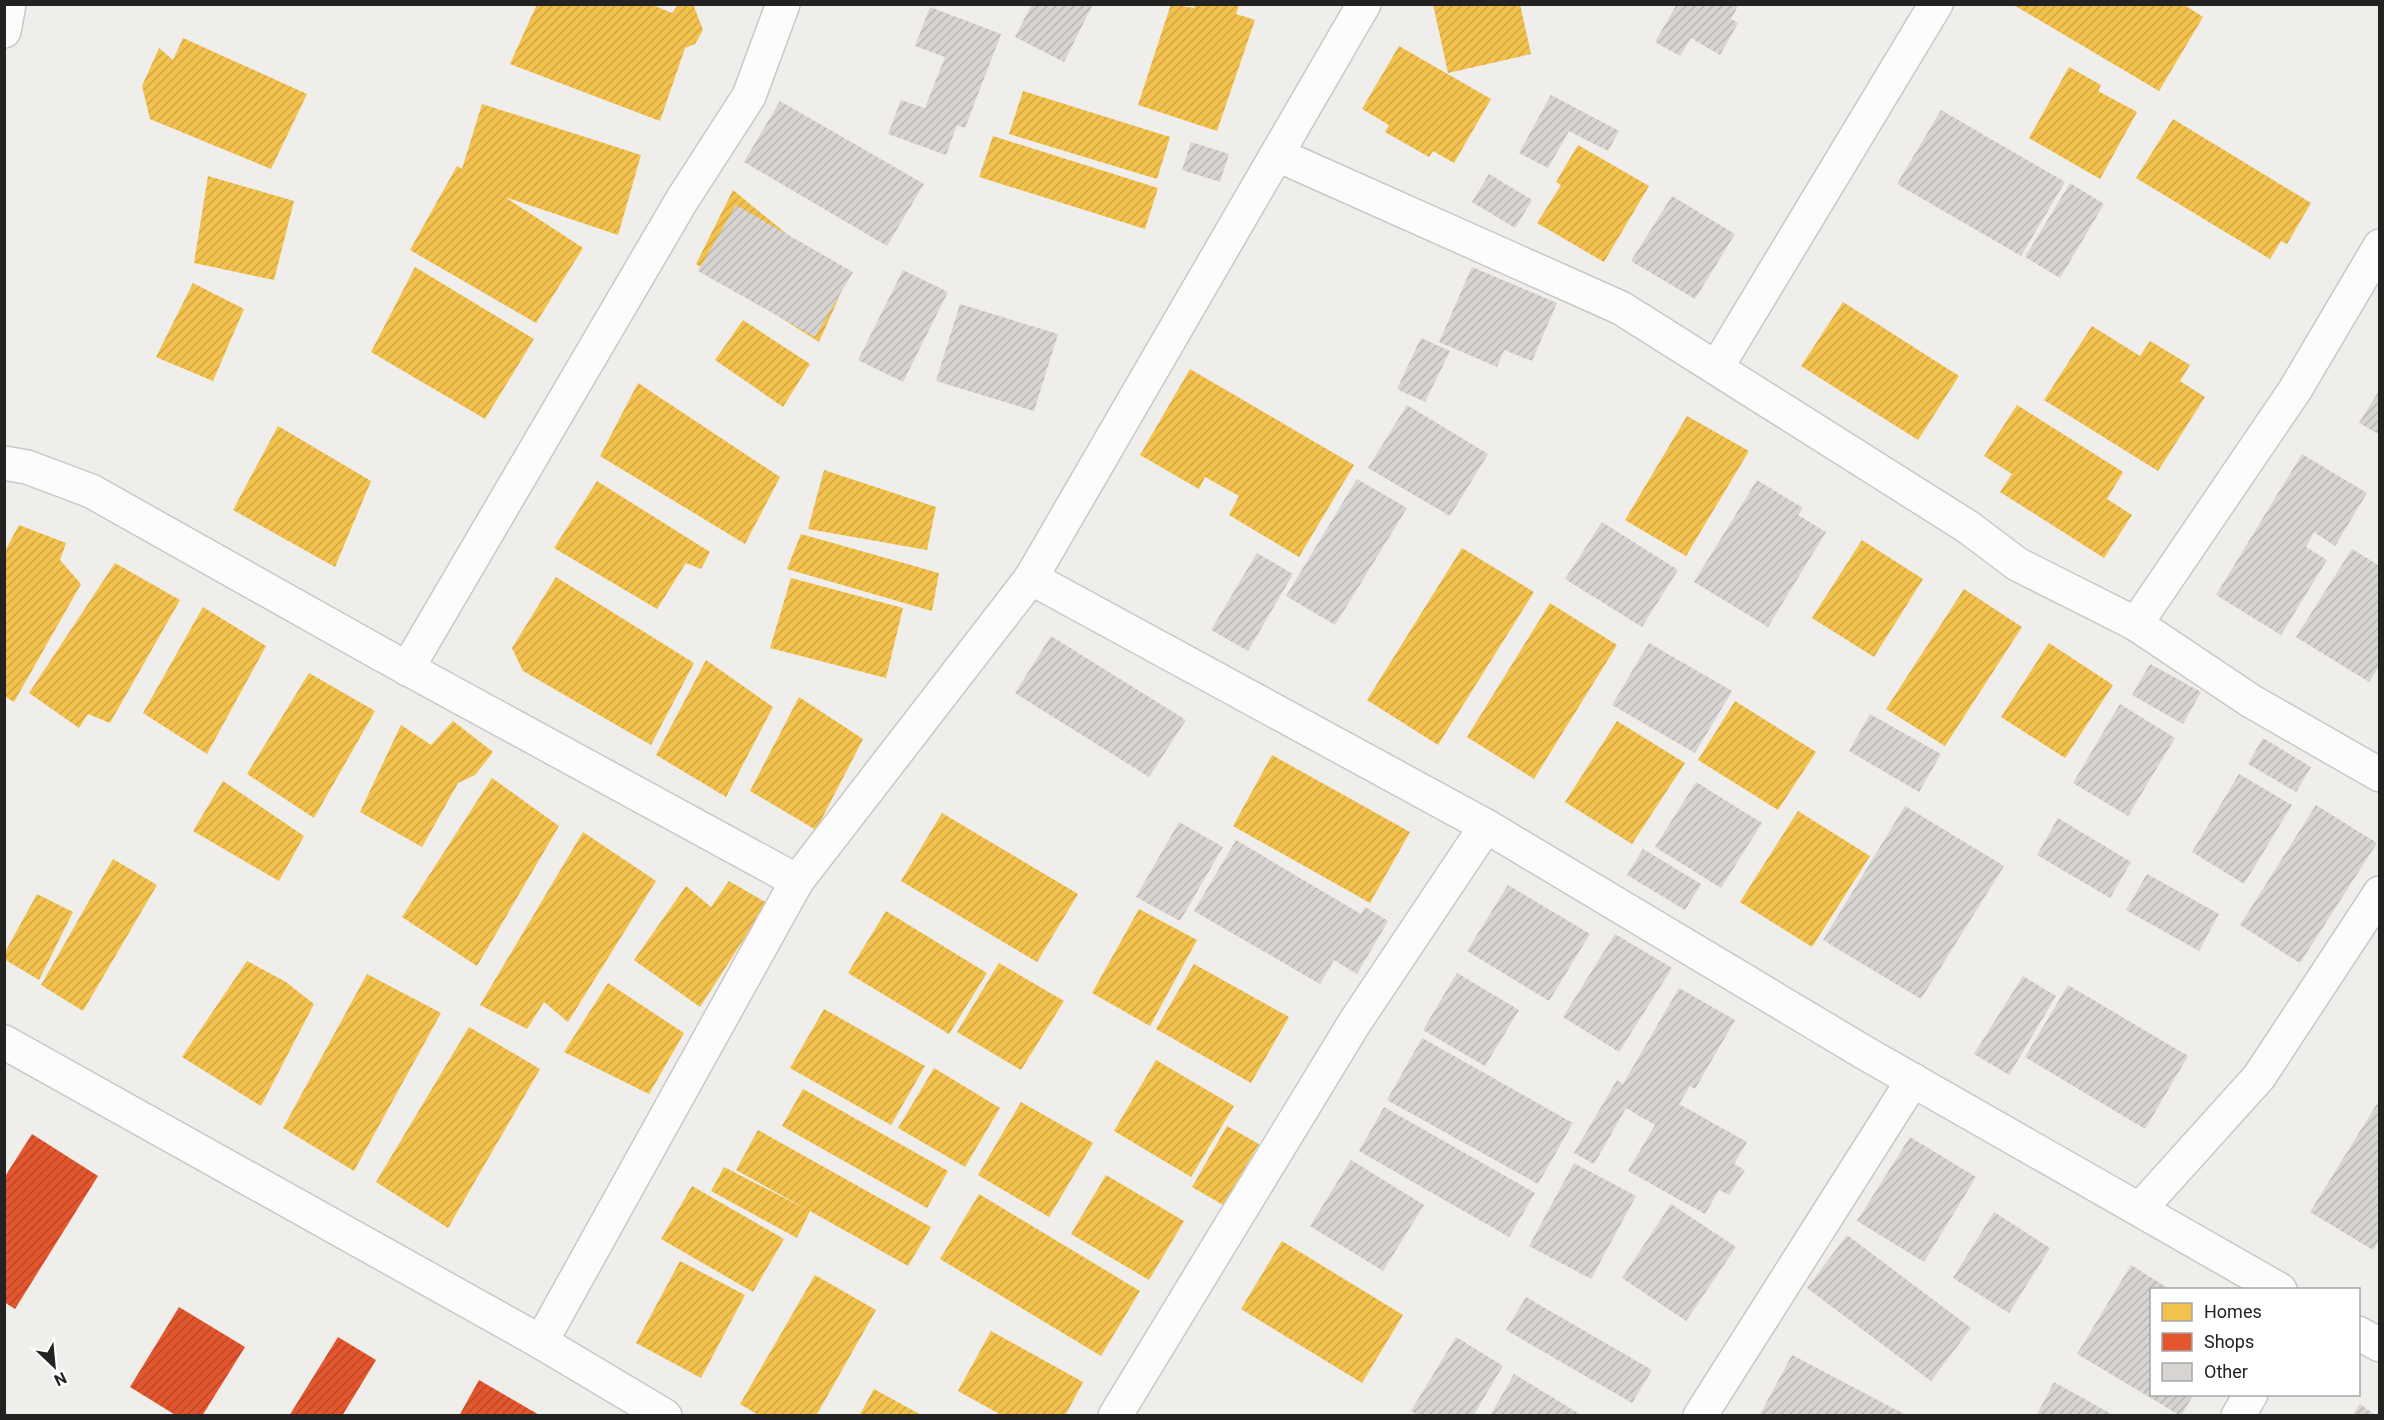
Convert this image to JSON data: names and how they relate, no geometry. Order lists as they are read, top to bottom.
{
  "legend": ["Homes", "Shops", "Other"],
  "north": "bottom right"
}
